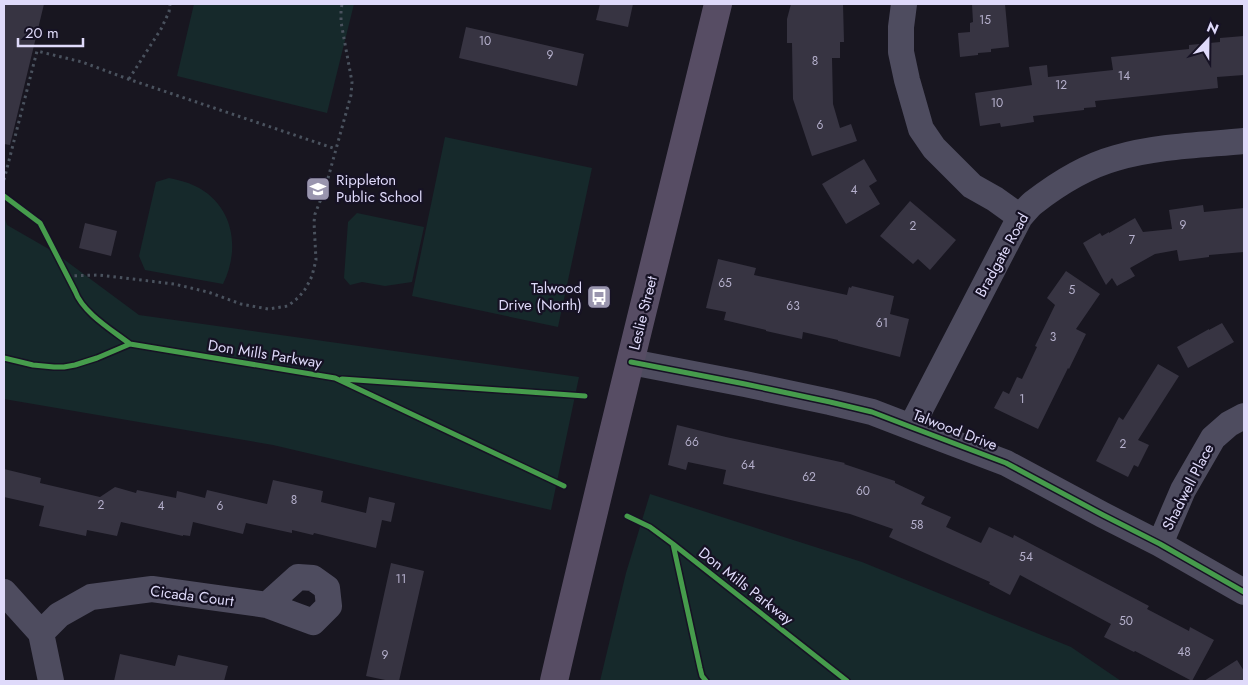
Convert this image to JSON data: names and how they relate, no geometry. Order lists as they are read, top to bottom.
{
  "streets": {
    "main road": ["Leslie Street"],
    "street": [
      "Bradgate Road",
      "Talwood Drive",
      "Shadwell Place",
      "Cicada Court"
    ],
    "cycle path": ["Don Mills Parkway"]
  },
  "crossings": [
    ["Bradgate Road", "Talwood Drive"],
    ["Leslie Street", "Talwood Drive"],
    ["Talwood Drive", "Shadwell Place"]
  ],
  "places": {
    "school or university": ["Rippleton Public School"],
    "bus stop": ["Talwood Drive (North)"]
  },
  "house_numbers": [
    "15",
    "10",
    "9",
    "8",
    "14",
    "12",
    "10",
    "6",
    "4",
    "9",
    "2",
    "7",
    "65",
    "5",
    "63",
    "61",
    "3",
    "1",
    "66",
    "2",
    "64",
    "62",
    "60",
    "8",
    "2",
    "4",
    "6",
    "58",
    "54",
    "11",
    "50",
    "48",
    "9"
  ],
  "scale_bar": "20 m",
  "north": "top"
}
